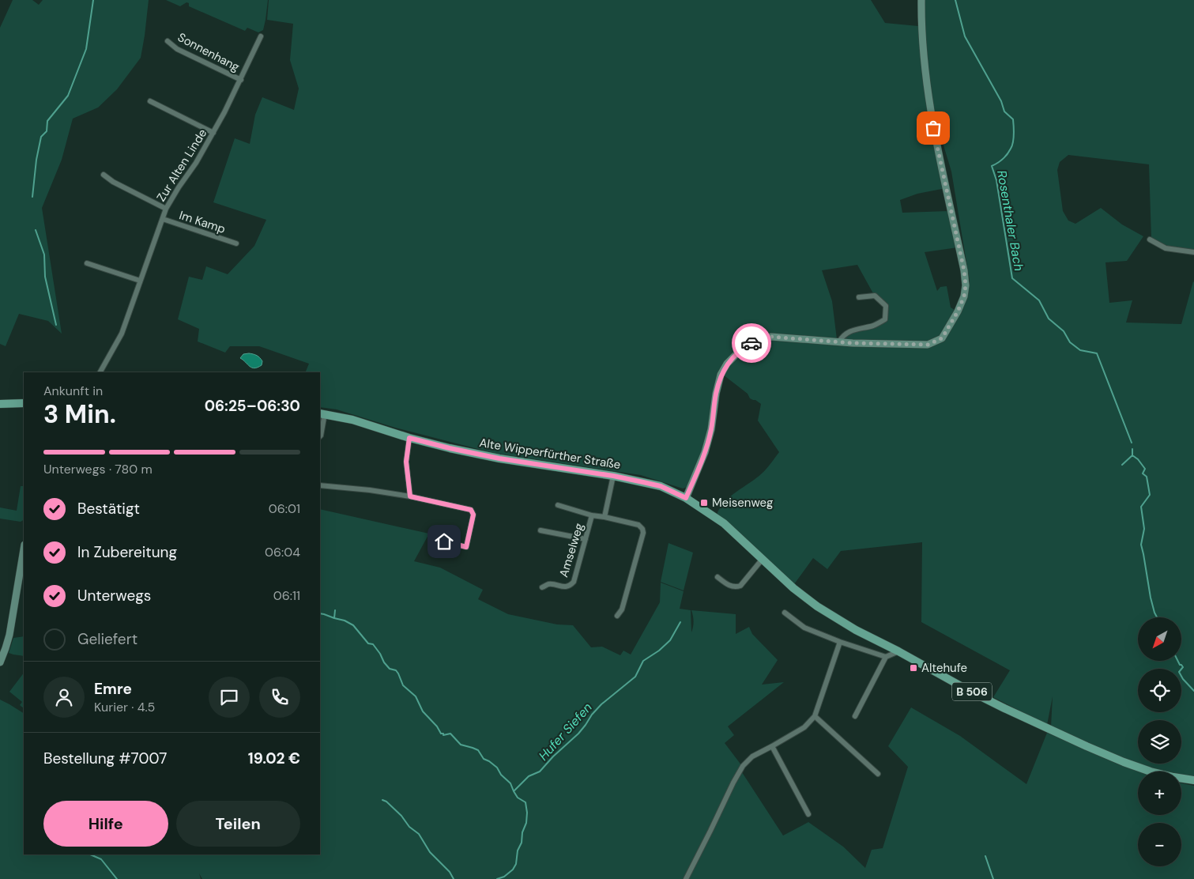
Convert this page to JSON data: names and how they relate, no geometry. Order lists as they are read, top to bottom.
{
  "streets": {
    "main road": ["Alte Wipperfürther Straße", "B 506"],
    "street": [
      "Sonnenhang",
      "Zur Alten Linde",
      "Im Kamp",
      "Amselweg"
    ]
  },
  "crossings": [
    ["Sonnenhang", "Zur Alten Linde"],
    ["Zur Alten Linde", "Im Kamp"]
  ],
  "water": ["Rosenthaler Bach", "Hufer Siefen"],
  "places": {
    "transit": ["Meisenweg", "Altehufe"]
  },
  "north": "bottom left",
  "page": {
    "heading": ["3 Min.", "Ankunft in", "06:25–06:30"],
    "panel": [
      "Emre",
      "Kurier · 4.5",
      "Bestellung #7007",
      "19.02 €"
    ],
    "bar": "Unterwegs · 780 m",
    "list": [
      ["Bestätigt", "06:01"],
      ["In Zubereitung", "06:04"],
      ["Unterwegs", "06:11"],
      "Geliefert"
    ],
    "map_buttons": ["+", "−"],
    "buttons": ["Hilfe", "Teilen"]
  }
}
